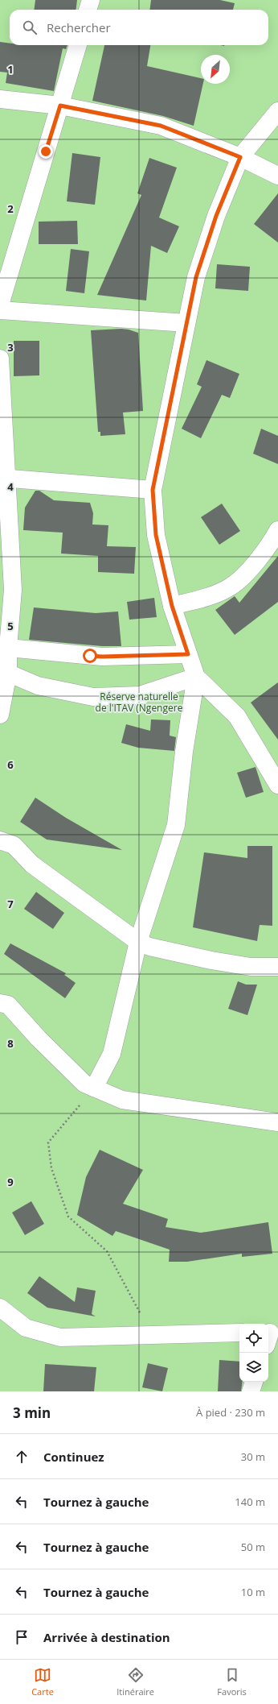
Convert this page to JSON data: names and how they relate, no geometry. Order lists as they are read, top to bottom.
{
  "parks": ["Réserve naturelle de l'ITAV (Ngengere"],
  "north": "bottom left",
  "page": {
    "search": "Rechercher",
    "heading": ["3 min", "À pied · 230 m"],
    "list": [
      ["Continuez", "30 m"],
      ["Tournez à gauche", "140 m"],
      ["Tournez à gauche", "50 m"],
      ["Tournez à gauche", "10 m"],
      "Arrivée à destination"
    ],
    "nav": ["Carte", "Itinéraire", "Favoris"]
  },
  "grid": {
    "rows": [
      "1",
      "2",
      "3",
      "4",
      "5",
      "6",
      "7",
      "8",
      "9"
    ]
  }
}
